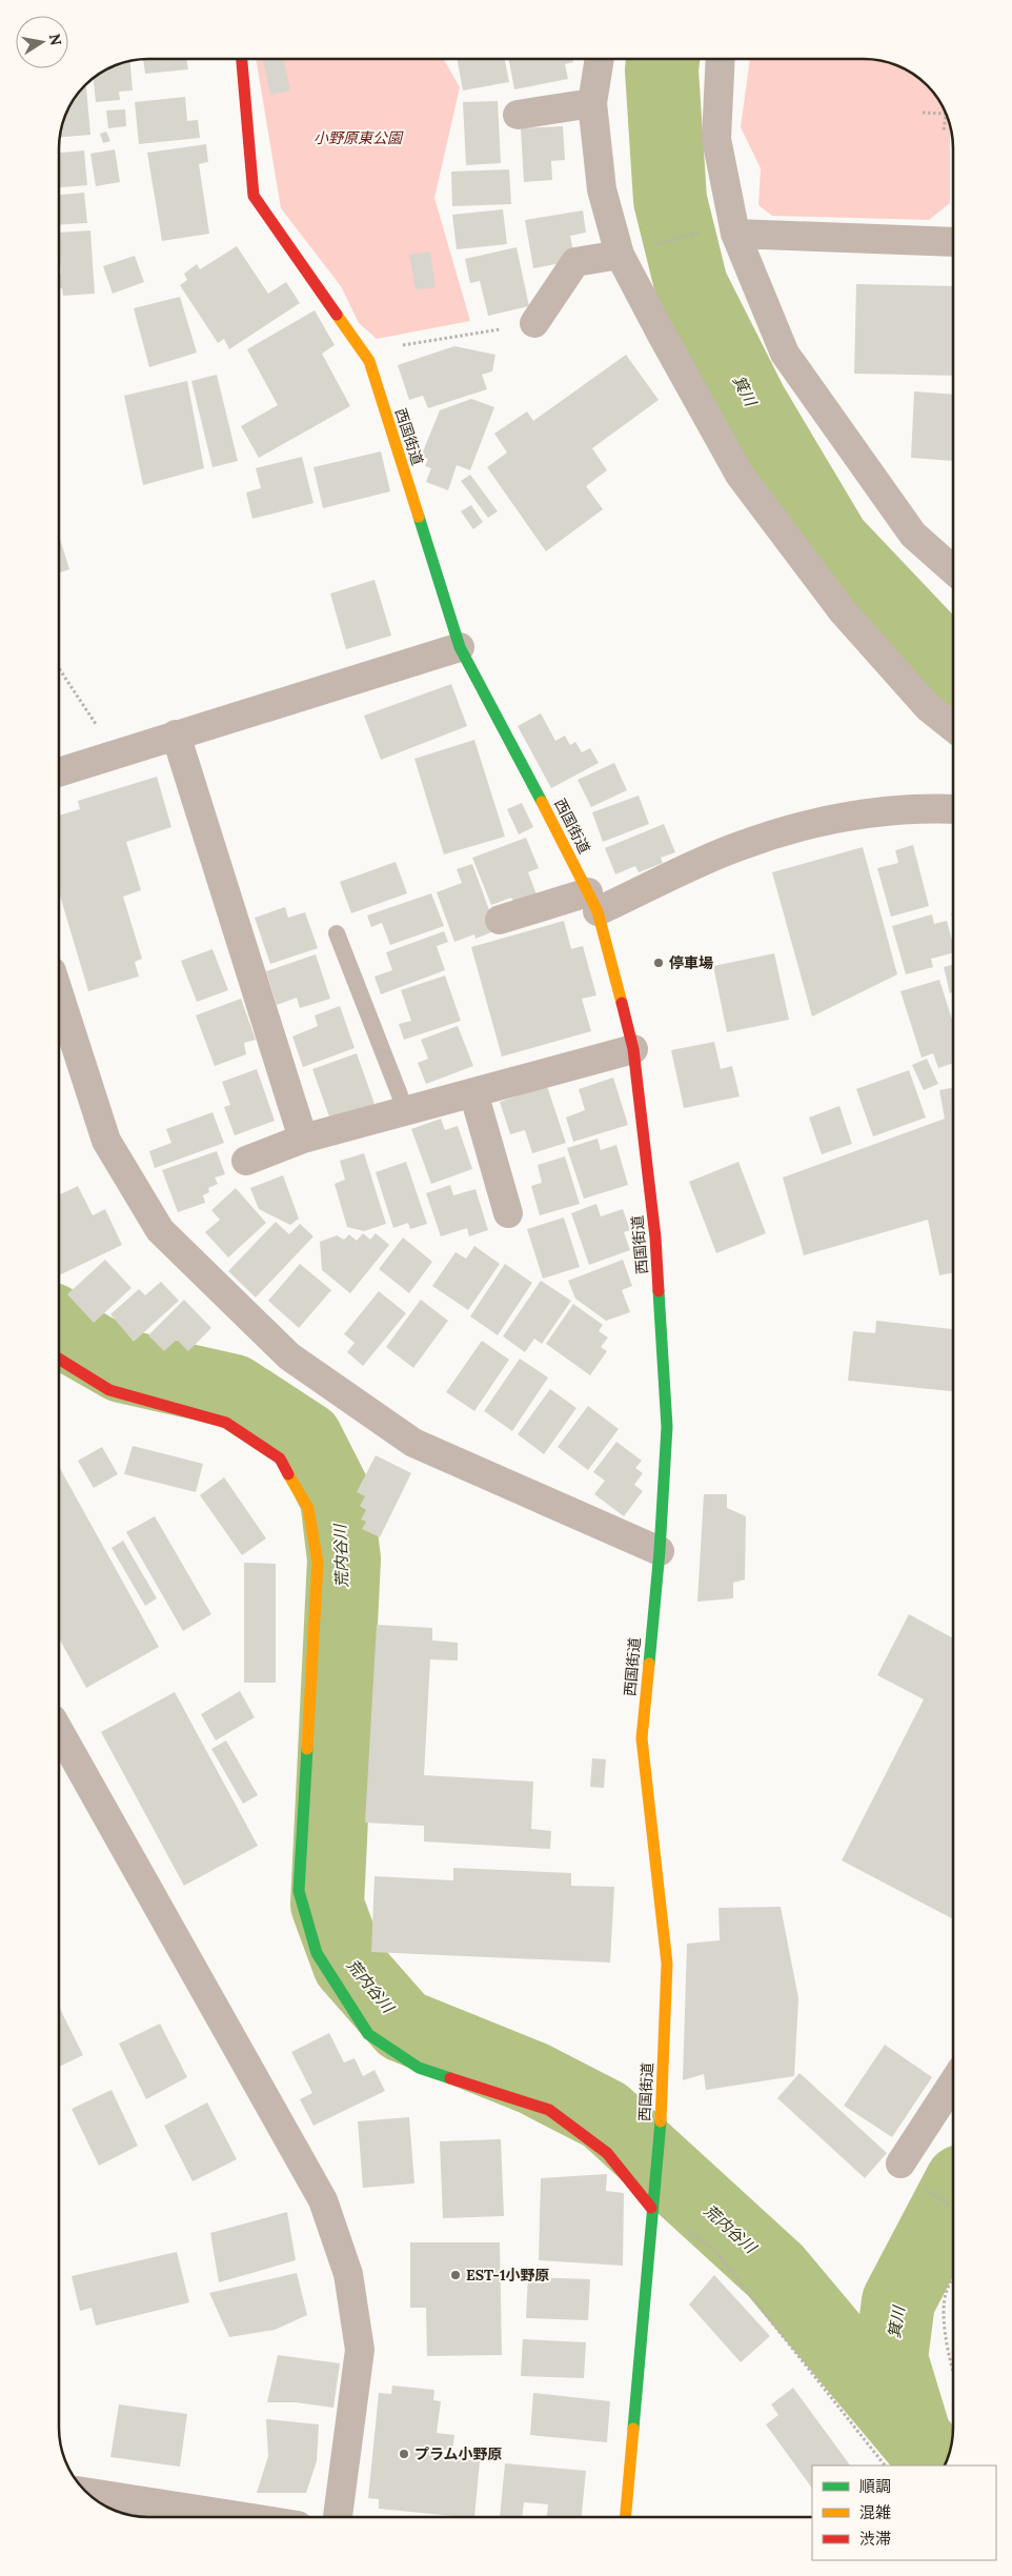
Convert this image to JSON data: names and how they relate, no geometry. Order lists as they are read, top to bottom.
{
  "streets": {
    "street": ["西国街道"]
  },
  "water": ["箕川", "荒内谷川"],
  "parks": ["小野原東公園"],
  "places": ["停車場", "EST-1小野原", "プラム小野原"],
  "legend": ["順調", "混雑", "渋滞"],
  "north": "right"
}
